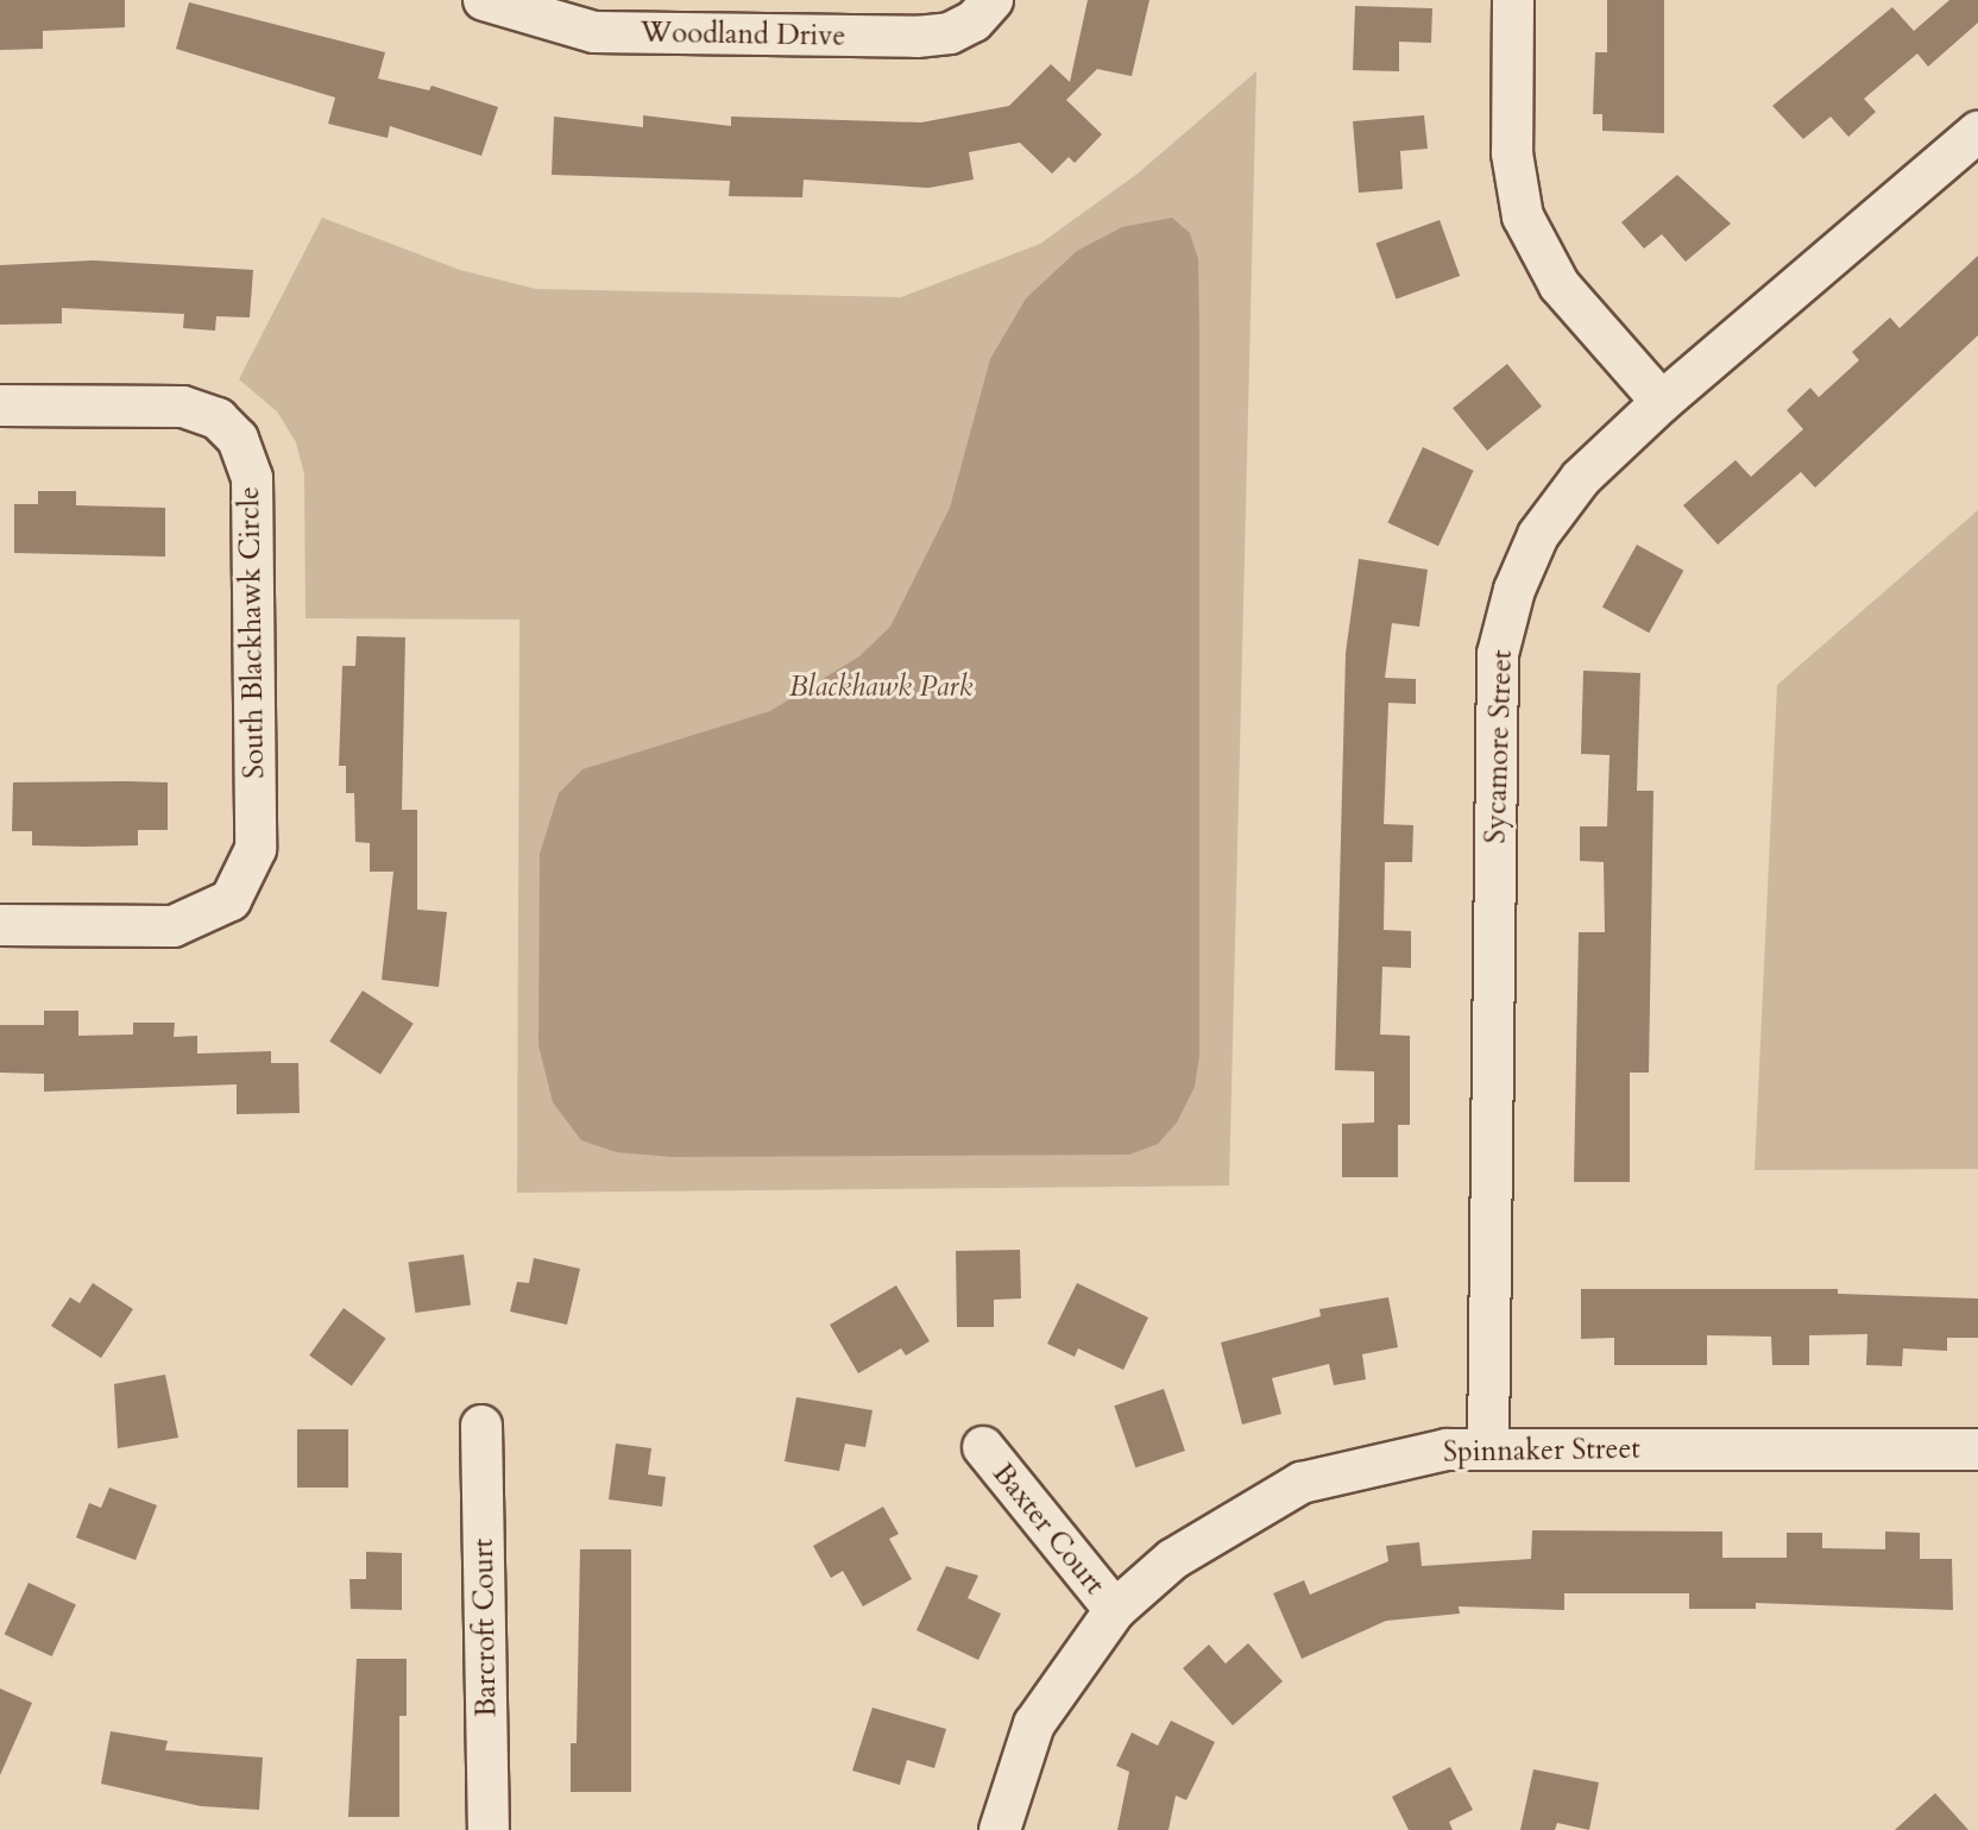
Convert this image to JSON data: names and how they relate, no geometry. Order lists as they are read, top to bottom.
{
  "streets": {
    "street": [
      "Woodland Drive",
      "South Blackhawk Circle",
      "Sycamore Street",
      "Spinnaker Street",
      "Baxter Court",
      "Barcroft Court"
    ]
  },
  "crossings": [
    ["Sycamore Street", "Spinnaker Street"],
    ["Spinnaker Street", "Baxter Court"]
  ],
  "parks": ["Blackhawk Park"]
}
